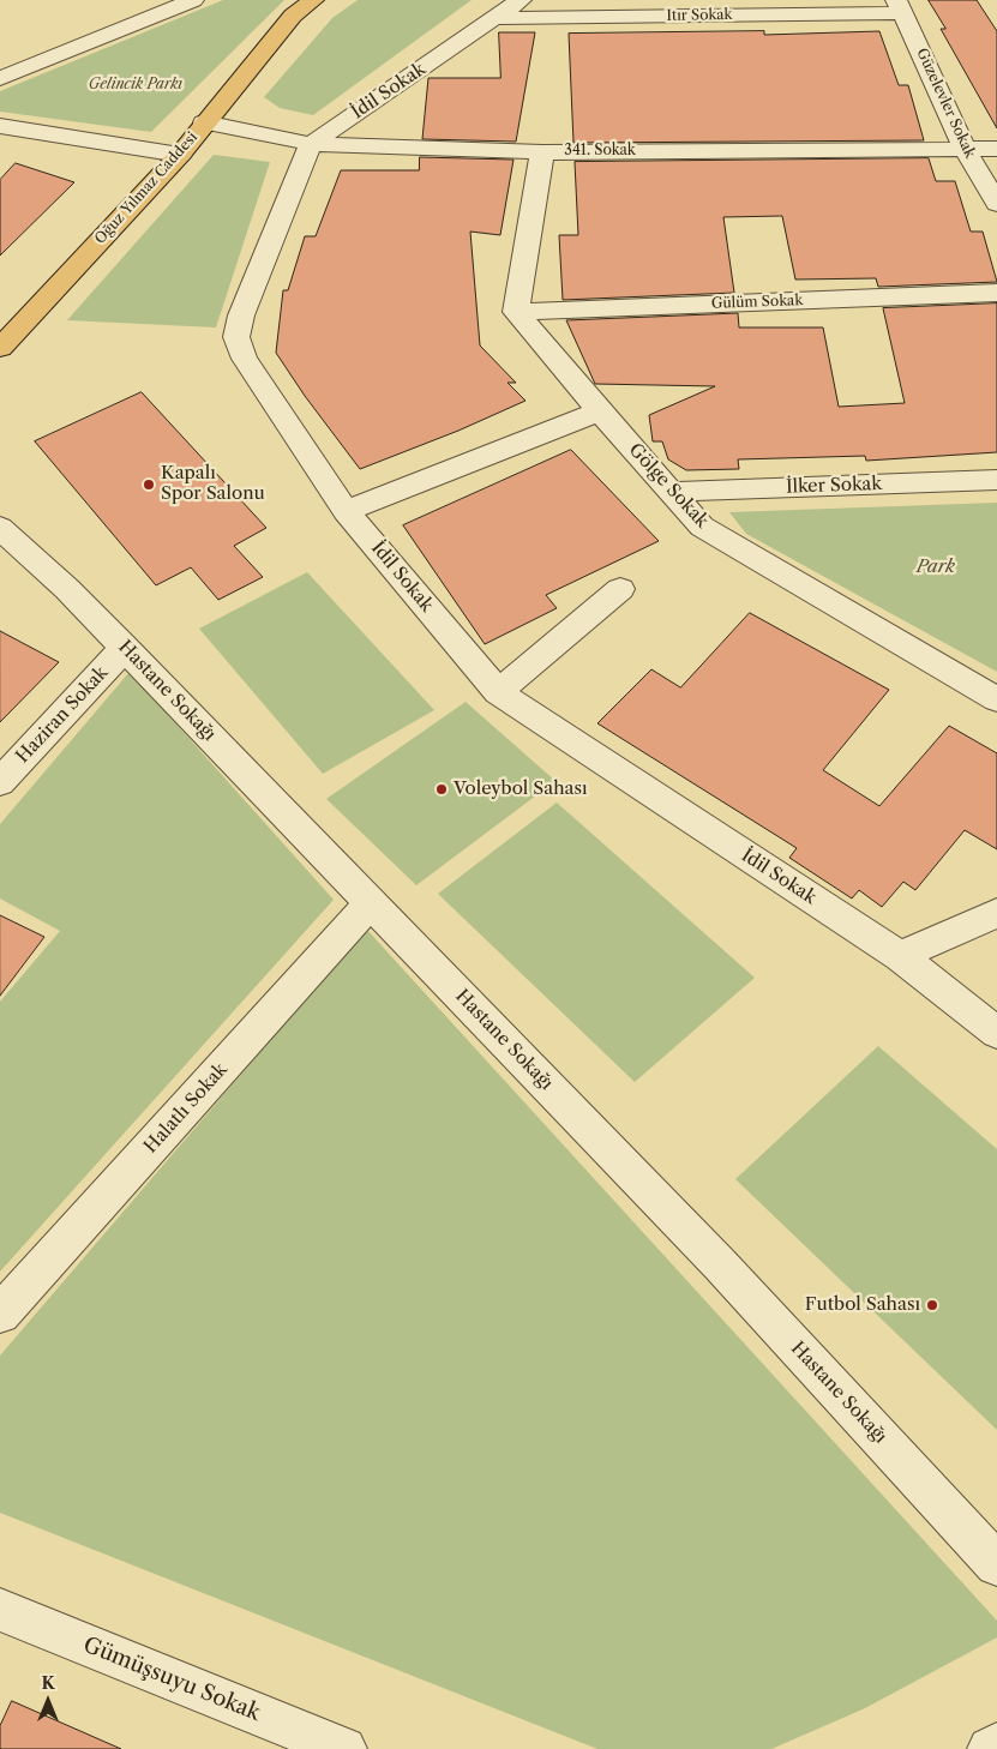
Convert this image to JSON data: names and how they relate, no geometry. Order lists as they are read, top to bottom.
{
  "streets": {
    "main road": ["Oğuz Yılmaz Caddesi"],
    "street": [
      "Itır Sokak",
      "İdil Sokak",
      "Güzelevler Sokak",
      "341. Sokak",
      "Gülüm Sokak",
      "Gölge Sokak",
      "İlker Sokak",
      "Hastane Sokağı",
      "Haziran Sokak",
      "Halatlı Sokak",
      "Gümüşsuyu Sokak"
    ]
  },
  "crossings": [
    ["Itır Sokak", "İdil Sokak"],
    ["Itır Sokak", "Güzelevler Sokak"],
    ["İdil Sokak", "341. Sokak"],
    ["Güzelevler Sokak", "341. Sokak"],
    ["341. Sokak", "Oğuz Yılmaz Caddesi"],
    ["Gülüm Sokak", "Gölge Sokak"],
    ["Gölge Sokak", "İlker Sokak"],
    ["Hastane Sokağı", "Haziran Sokak"],
    ["Hastane Sokağı", "Halatlı Sokak"]
  ],
  "parks": ["Gelincik Parkı", "Park"],
  "places": ["Kapalı Spor Salonu", "Voleybol Sahası", "Futbol Sahası"],
  "north": "top"
}
